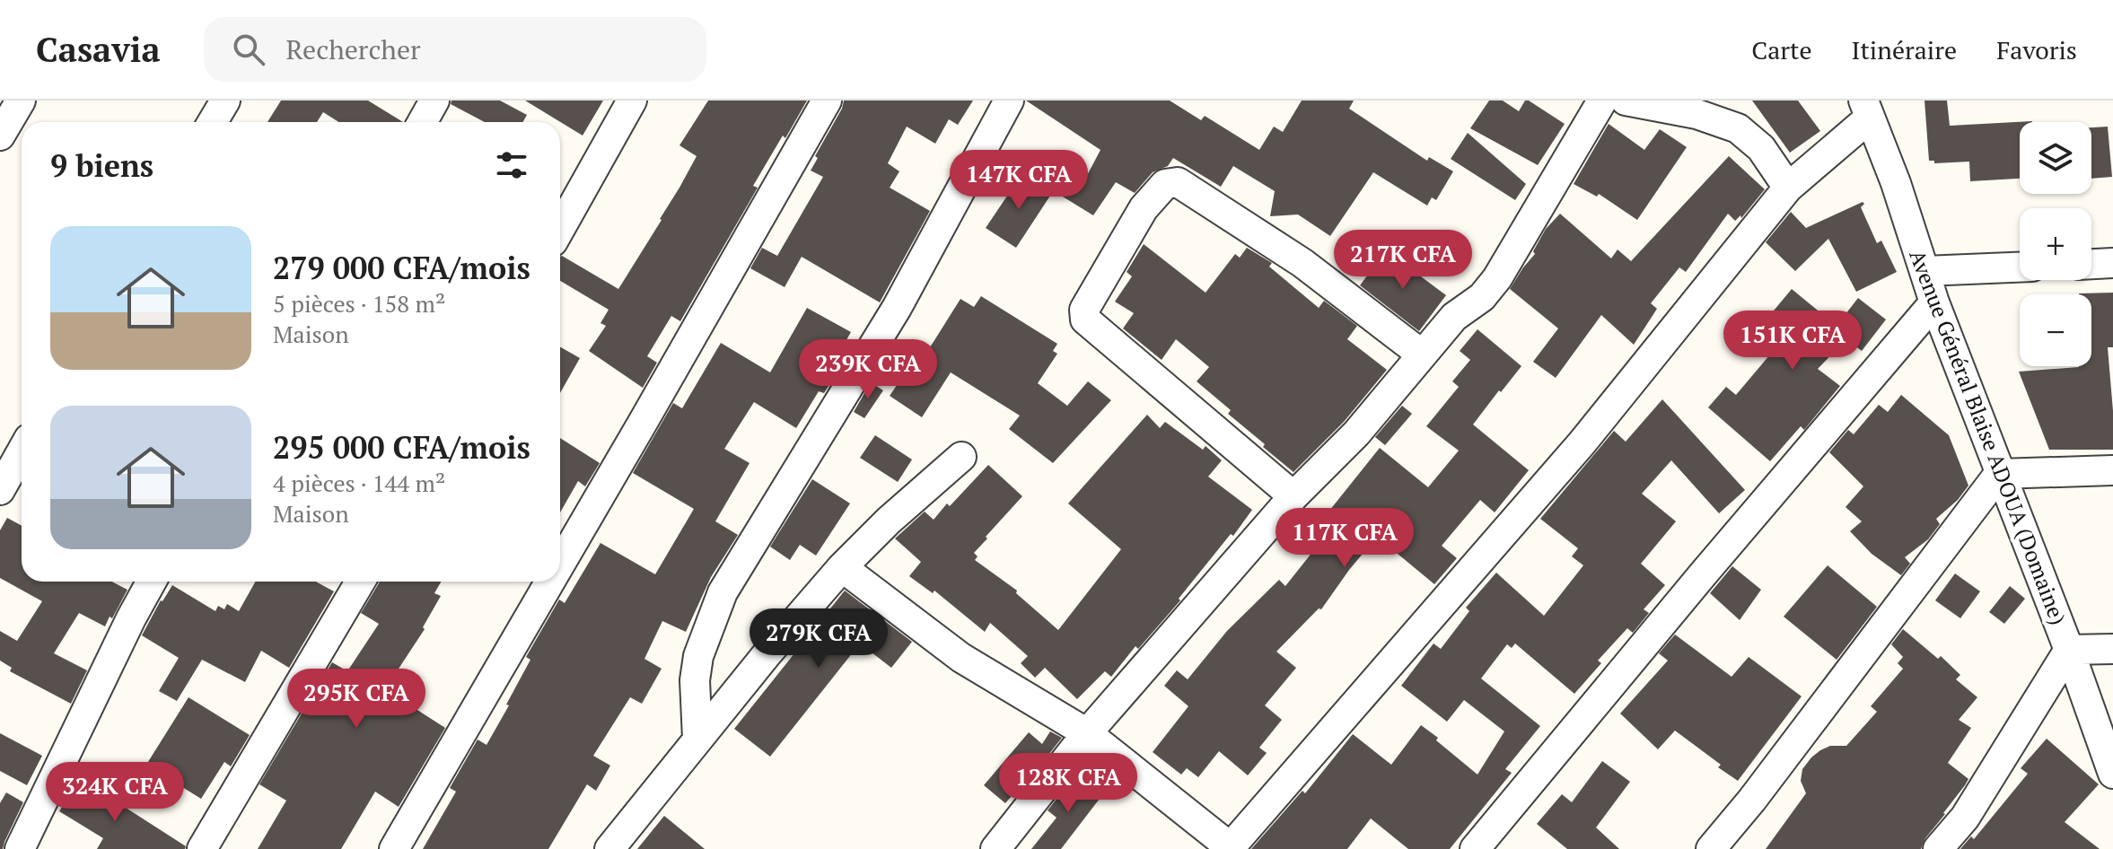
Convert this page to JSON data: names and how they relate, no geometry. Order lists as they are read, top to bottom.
{
  "streets": {
    "street": ["Avenue Général Blaise ADOUA (Domaine)"]
  },
  "page": {
    "header": "Casavia",
    "search": "Rechercher",
    "nav": ["Carte", "Itinéraire", "Favoris"],
    "map_buttons": ["+", "−"],
    "heading": "9 biens",
    "price": [
      "147K CFA",
      "217K CFA",
      "151K CFA",
      "239K CFA",
      "117K CFA",
      "279K CFA",
      "295K CFA",
      "128K CFA",
      "324K CFA"
    ],
    "list": [
      {
        "name": "279 000 CFA/mois",
        "note": "5 pièces · 158 m² · Maison"
      },
      {
        "name": "295 000 CFA/mois",
        "note": "4 pièces · 144 m² · Maison"
      }
    ]
  }
}
